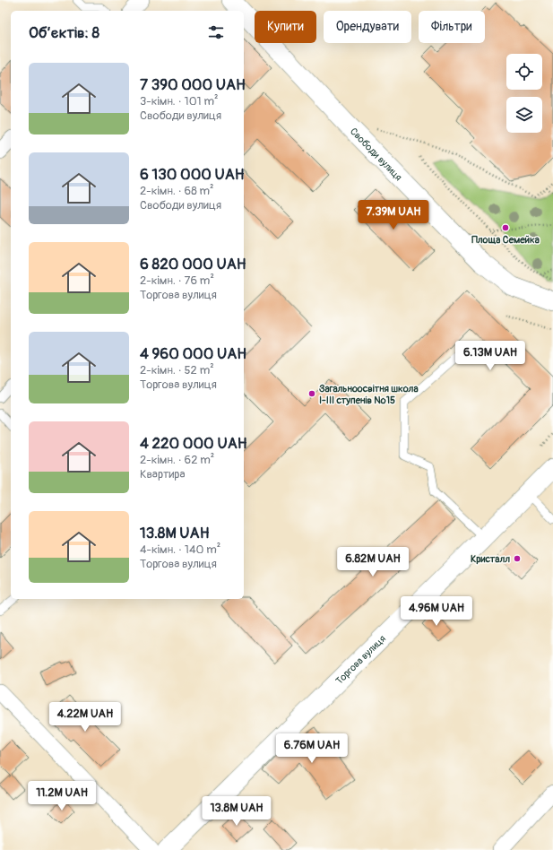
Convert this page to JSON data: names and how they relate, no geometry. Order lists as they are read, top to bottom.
{
  "streets": {
    "street": ["Свободи вулиця", "Торгова вулиця"]
  },
  "places": ["Площа Семейка", "Загальноосвітня школа І-ІІІ ступенів №15", "Кристалл"],
  "page": {
    "chip": ["Купити", "Орендувати", "Фільтри"],
    "heading": "Об’єктів: 8",
    "list": [
      {
        "name": "7 390 000 UAH",
        "note": "3-кімн. · 101 m² · Свободи вулиця"
      },
      {
        "name": "6 130 000 UAH",
        "note": "2-кімн. · 68 m² · Свободи вулиця"
      },
      {
        "name": "6 820 000 UAH",
        "note": "2-кімн. · 76 m² · Торгова вулиця"
      },
      {
        "name": "4 960 000 UAH",
        "note": "2-кімн. · 52 m² · Торгова вулиця"
      },
      {
        "name": "4 220 000 UAH",
        "note": "2-кімн. · 62 m² · Квартира"
      },
      {
        "name": "13.8M UAH",
        "note": "4-кімн. · 140 m² · Торгова вулиця"
      }
    ],
    "price": [
      "7.39M UAH",
      "6.13M UAH",
      "6.82M UAH",
      "4.96M UAH",
      "4.22M UAH",
      "6.76M UAH",
      "11.2M UAH",
      "13.8M UAH"
    ]
  }
}
